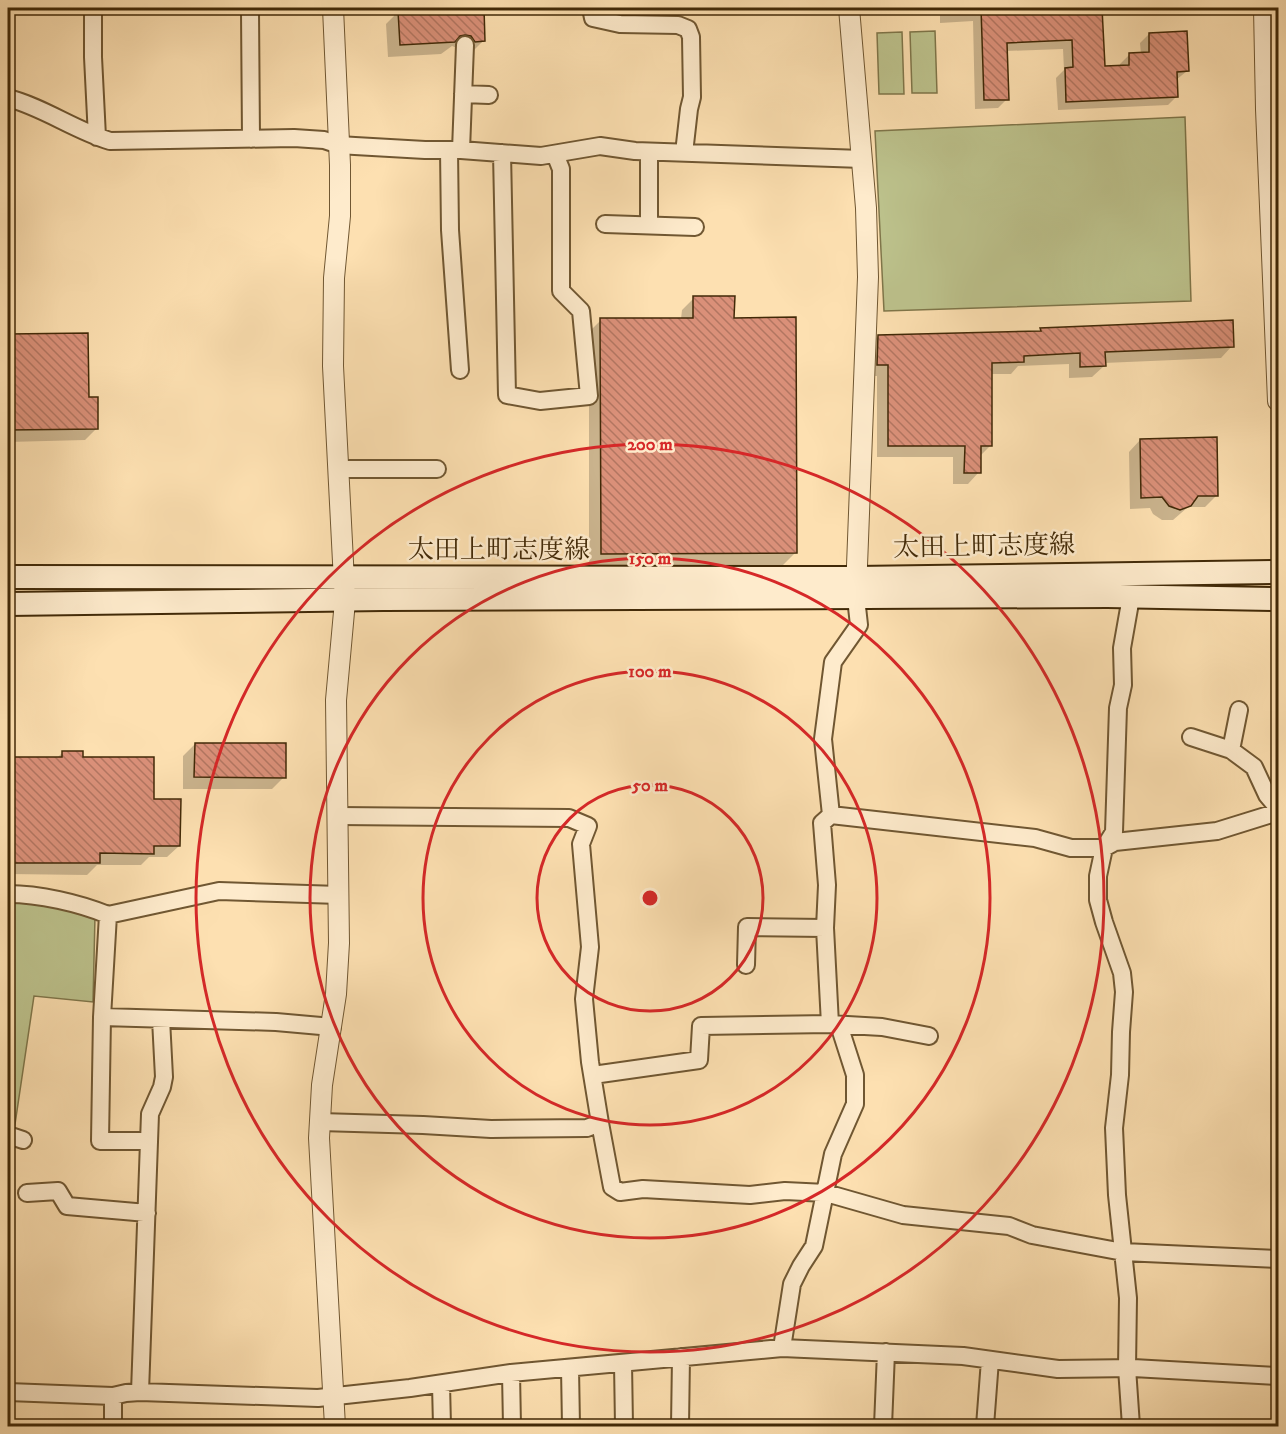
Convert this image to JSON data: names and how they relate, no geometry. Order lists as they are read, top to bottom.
{
  "streets": {
    "main road": ["太田上町志度線"]
  },
  "rings": [
    "200 m",
    "150 m",
    "100 m",
    "50 m"
  ]
}
